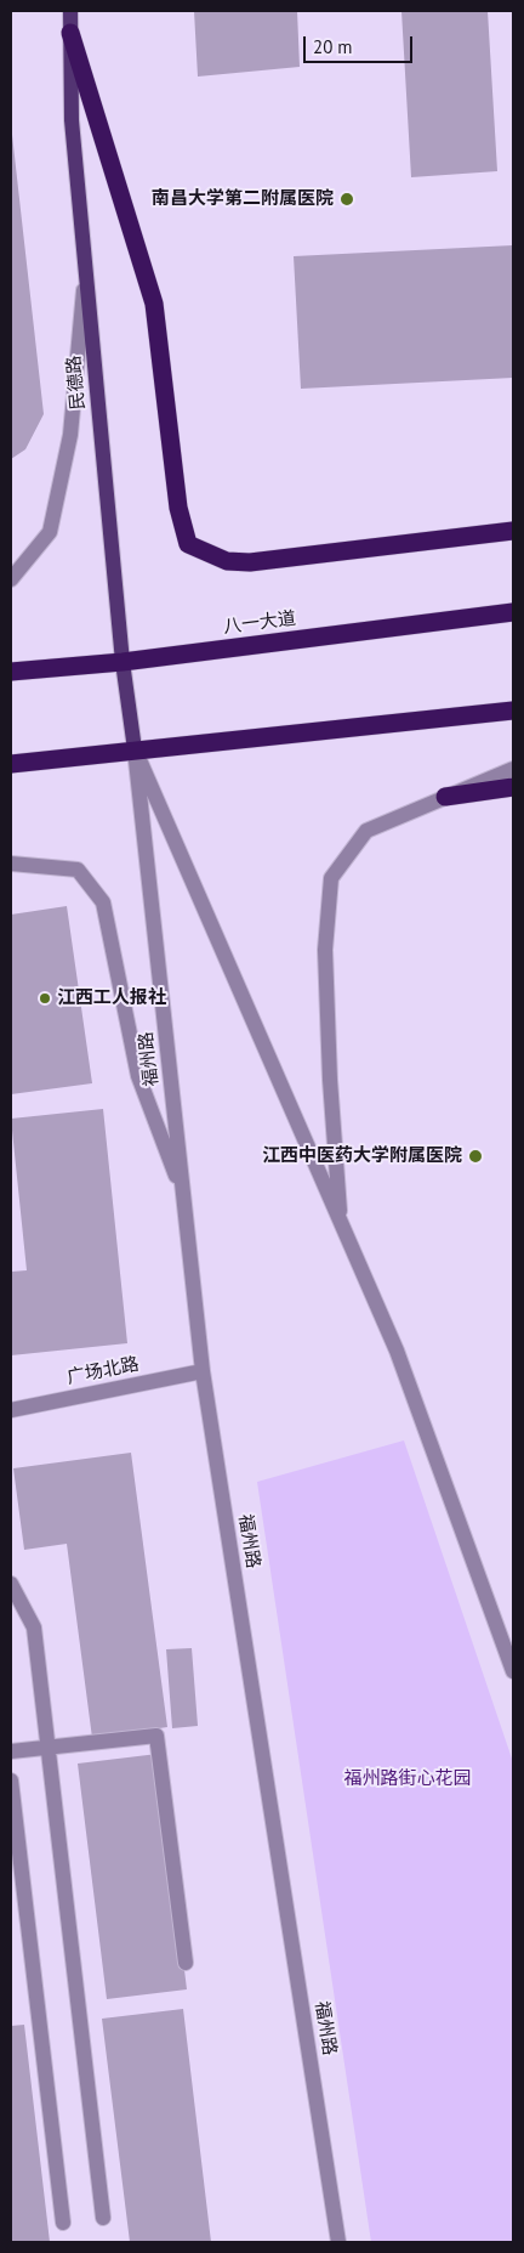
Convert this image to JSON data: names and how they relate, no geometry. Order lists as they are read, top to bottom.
{
  "streets": {
    "highway": ["八一大道"],
    "main road": ["民德路"],
    "street": ["福州路", "广场北路"]
  },
  "crossings": [
    ["民德路", "八一大道"],
    ["民德路", "福州路"],
    ["福州路", "广场北路"]
  ],
  "parks": ["福州路街心花园"],
  "places": ["南昌大学第二附属医院", "江西工人报社", "江西中医药大学附属医院"],
  "scale_bar": "20 m"
}
